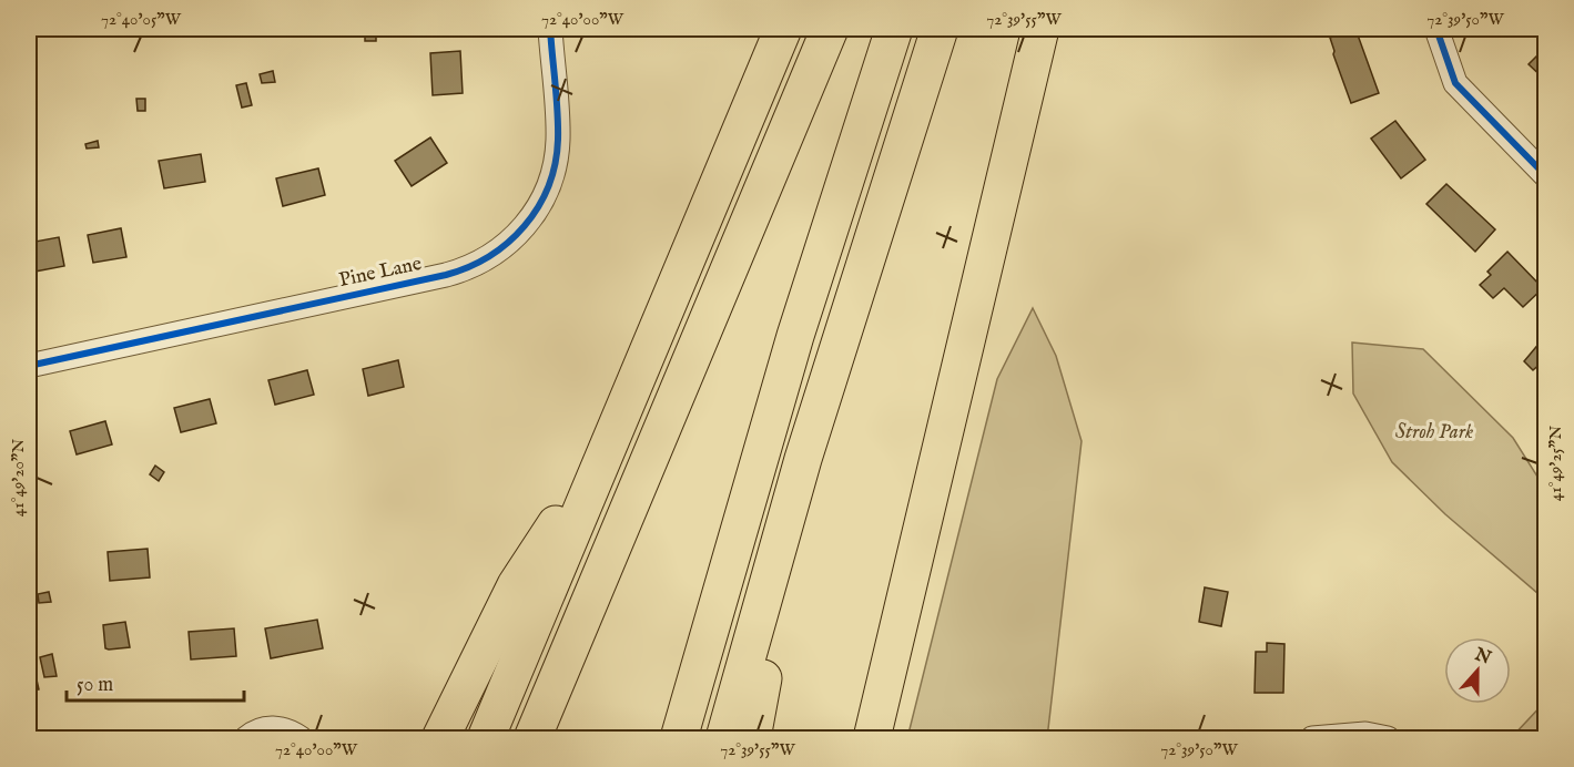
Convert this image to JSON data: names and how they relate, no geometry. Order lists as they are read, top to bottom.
{
  "streets": {
    "street": ["Pine Lane"]
  },
  "parks": ["Stroh Park"],
  "scale_bar": "50 m",
  "north": "top",
  "coordinates": [
    "72°40'05\"W",
    "72°40'00\"W",
    "72°39'55\"W",
    "72°39'50\"W",
    "41°49'25\"N",
    "41°49'20\"N"
  ]
}
